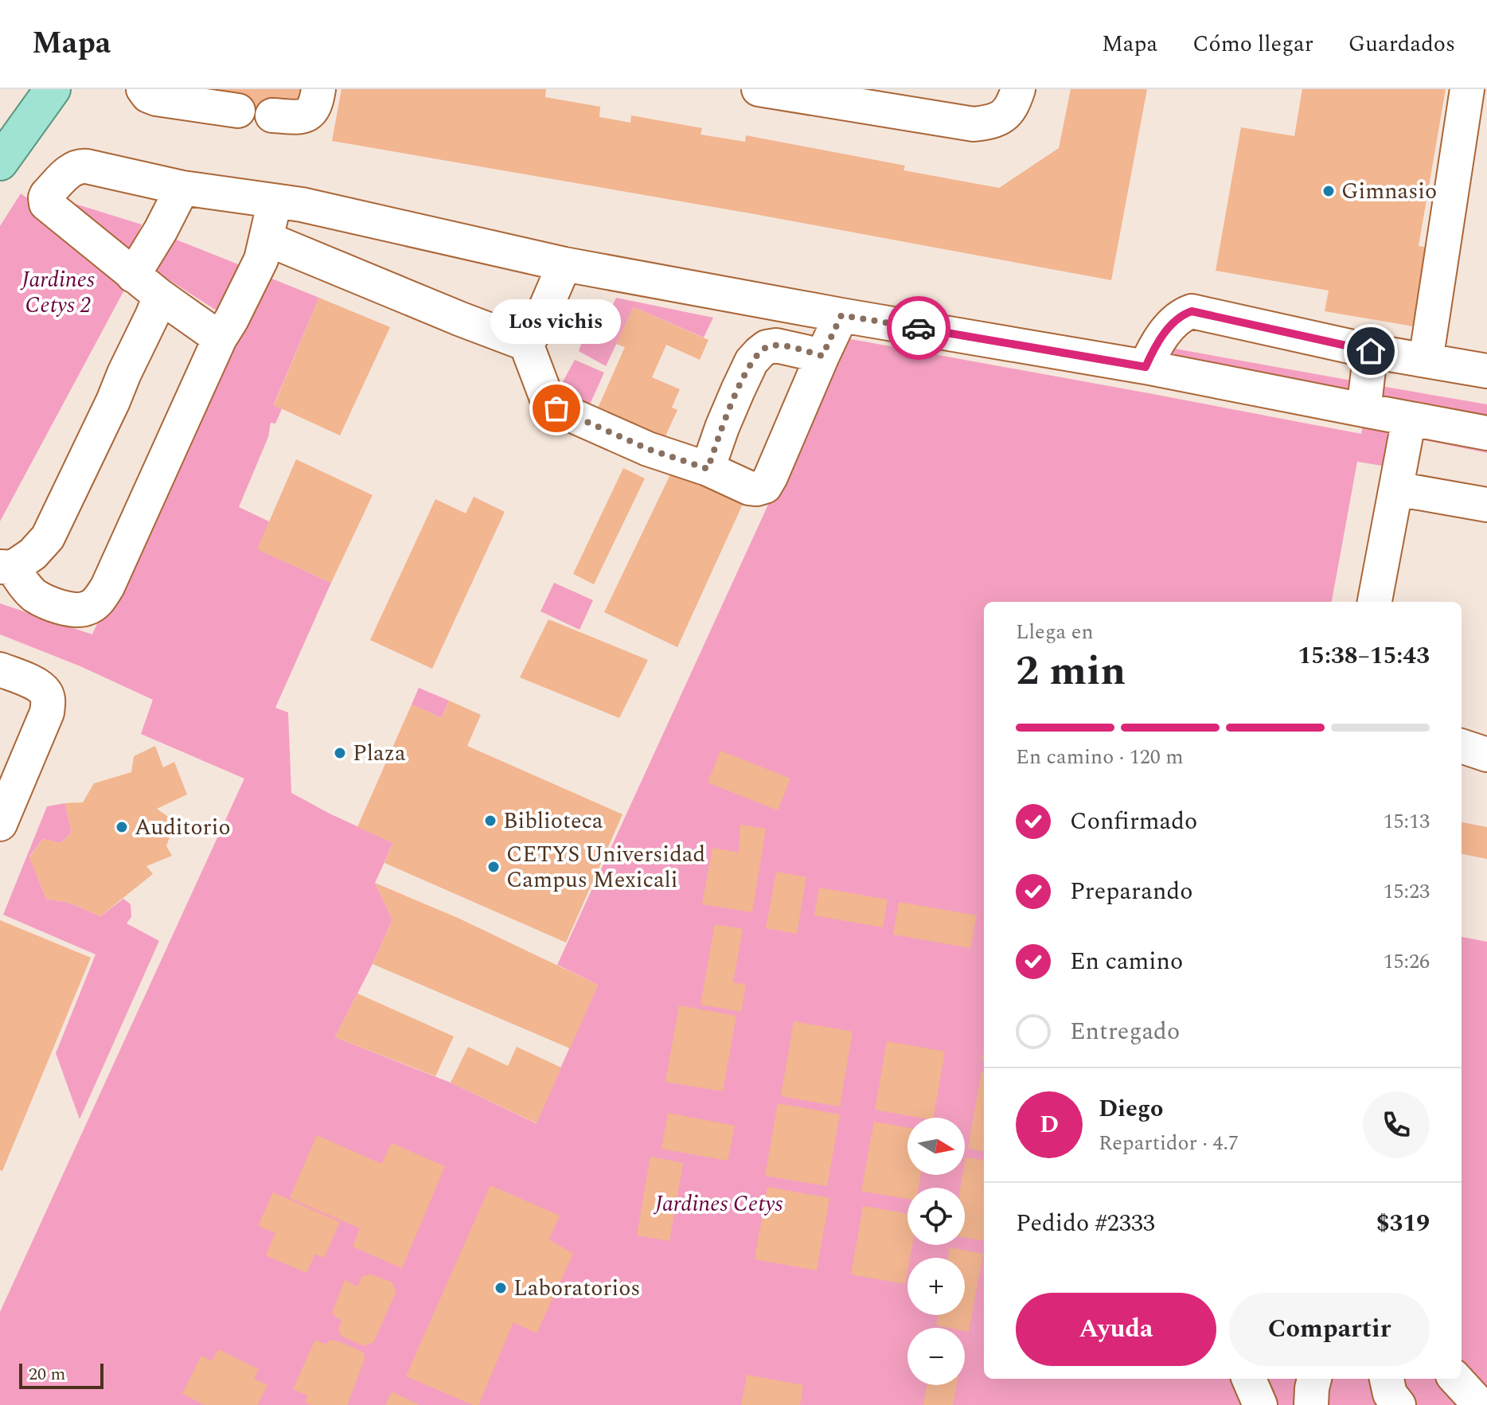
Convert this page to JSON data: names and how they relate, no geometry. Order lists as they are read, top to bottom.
{
  "parks": ["Jardines Cetys 2", "Jardines Cetys"],
  "places": [
    "Gimnasio",
    "Los vichis",
    "Plaza",
    "Biblioteca",
    "Auditorio",
    "CETYS Universidad Campus Mexicali",
    "Laboratorios"
  ],
  "scale_bar": "20 m",
  "north": "right",
  "page": {
    "header": "Mapa",
    "nav": ["Mapa", "Cómo llegar", "Guardados"],
    "bubble": "Los vichis",
    "heading": ["2 min", "Llega en", "15:38–15:43"],
    "panel": [
      "Diego",
      "Repartidor · 4.7",
      "Pedido #2333",
      "$319"
    ],
    "bar": "En camino · 120 m",
    "list": [
      ["Confirmado", "15:13"],
      ["Preparando", "15:23"],
      ["En camino", "15:26"],
      "Entregado"
    ],
    "round": "D",
    "map_buttons": ["+", "−"],
    "buttons": ["Ayuda", "Compartir"],
    "scale": "20 m"
  }
}
